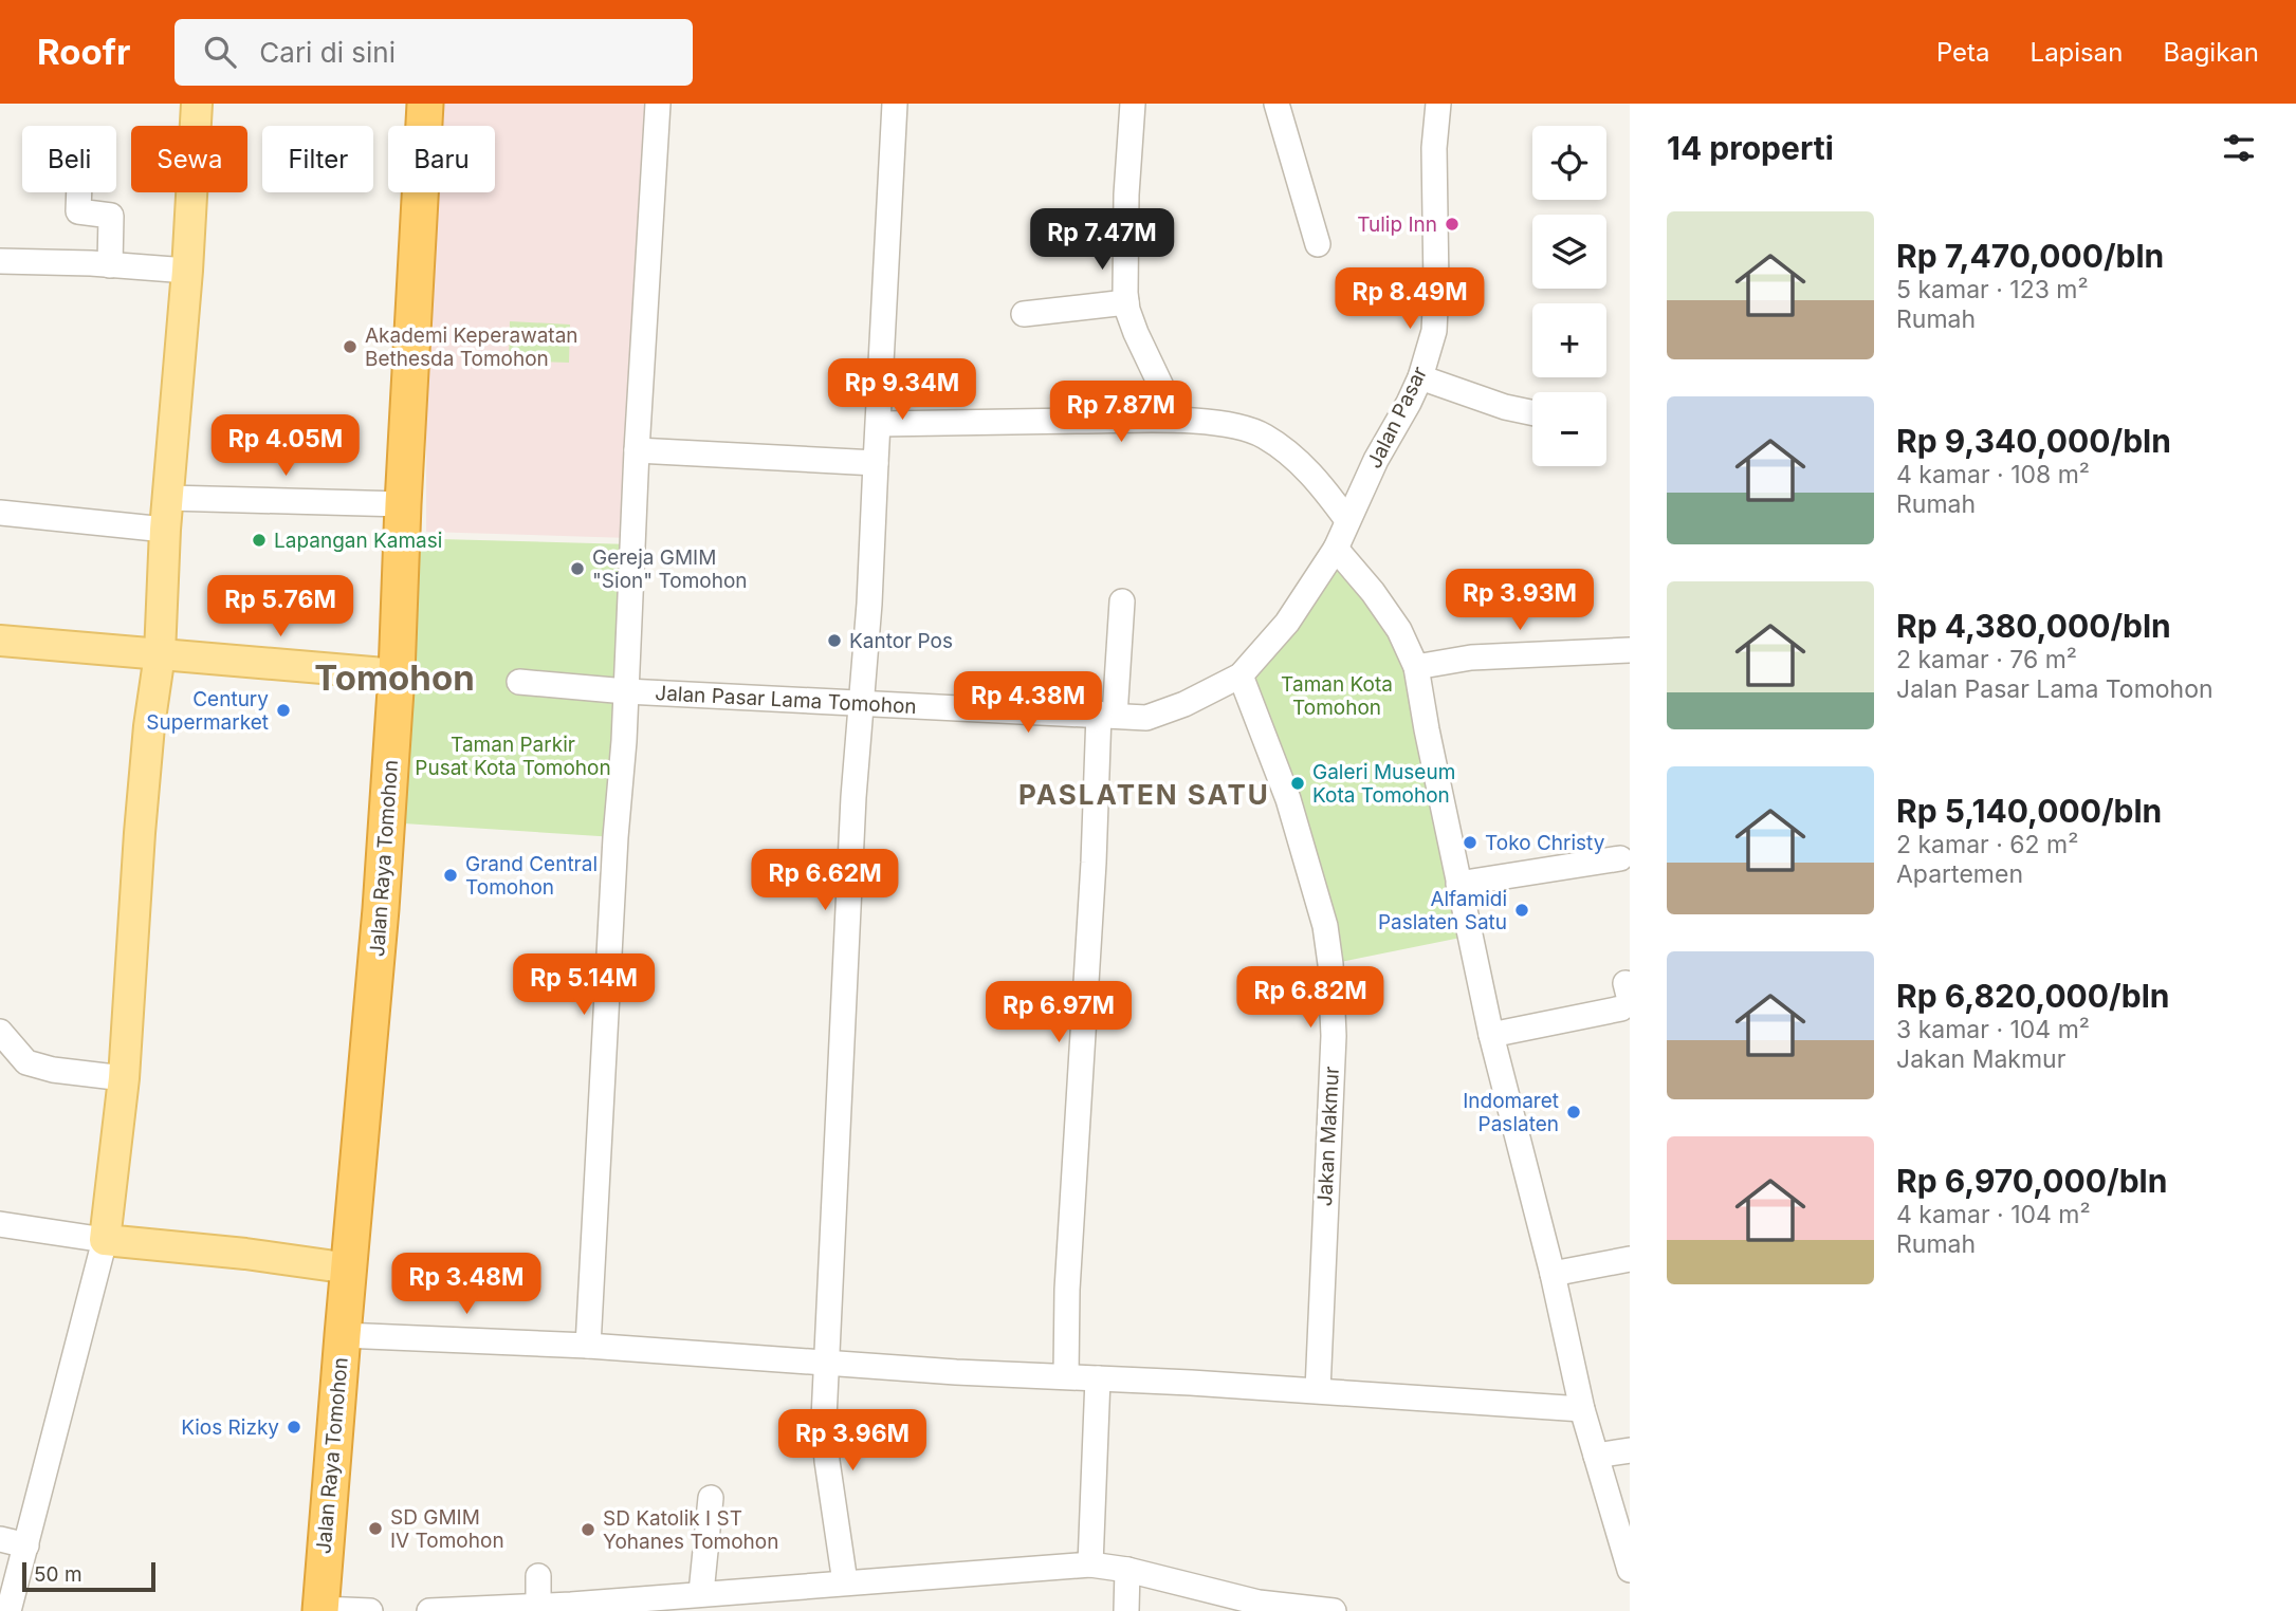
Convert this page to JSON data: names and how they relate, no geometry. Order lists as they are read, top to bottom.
{
  "streets": {
    "highway": ["Jalan Raya Tomohon"],
    "street": ["Jalan Pasar", "Jalan Pasar Lama Tomohon", "Jakan Makmur"]
  },
  "crossings": [
    ["Jalan Pasar", "Jalan Pasar Lama Tomohon"],
    ["Jalan Pasar Lama Tomohon", "Jakan Makmur"]
  ],
  "districts": ["Tomohon", "PASLATEN SATU"],
  "parks": ["Taman Kota Tomohon", "Taman Parkir Pusat Kota Tomohon"],
  "places": [
    "Tulip Inn",
    "Akademi Keperawatan Bethesda Tomohon",
    "Lapangan Kamasi",
    "Gereja GMIM \"Sion\" Tomohon",
    "Kantor Pos",
    "Century Supermarket",
    "Galeri Museum Kota Tomohon",
    "Toko Christy",
    "Grand Central Tomohon",
    "Alfamidi Paslaten Satu",
    "Indomaret Paslaten",
    "Kios Rizky",
    "SD GMIM IV Tomohon",
    "SD Katolik I ST Yohanes Tomohon"
  ],
  "scale_bar": "50 m",
  "page": {
    "header": "Roofr",
    "search": "Cari di sini",
    "nav": ["Peta", "Lapisan", "Bagikan"],
    "heading": "14 properti",
    "map_buttons": ["+", "−"],
    "chip": [
      "Beli",
      "Sewa",
      "Filter",
      "Baru"
    ],
    "list": [
      {
        "name": "Rp 7,470,000/bln",
        "note": "5 kamar · 123 m² · Rumah"
      },
      {
        "name": "Rp 9,340,000/bln",
        "note": "4 kamar · 108 m² · Rumah"
      },
      {
        "name": "Rp 4,380,000/bln",
        "note": "2 kamar · 76 m² · Jalan Pasar Lama Tomohon"
      },
      {
        "name": "Rp 5,140,000/bln",
        "note": "2 kamar · 62 m² · Apartemen"
      },
      {
        "name": "Rp 6,820,000/bln",
        "note": "3 kamar · 104 m² · Jakan Makmur"
      },
      {
        "name": "Rp 6,970,000/bln",
        "note": "4 kamar · 104 m² · Rumah"
      }
    ],
    "price": [
      "Rp 7.47M",
      "Rp 8.49M",
      "Rp 9.34M",
      "Rp 7.87M",
      "Rp 4.05M",
      "Rp 3.93M",
      "Rp 5.76M",
      "Rp 4.38M",
      "Rp 6.62M",
      "Rp 5.14M",
      "Rp 6.82M",
      "Rp 6.97M",
      "Rp 3.48M",
      "Rp 3.96M"
    ],
    "scale": "50 m"
  }
}
